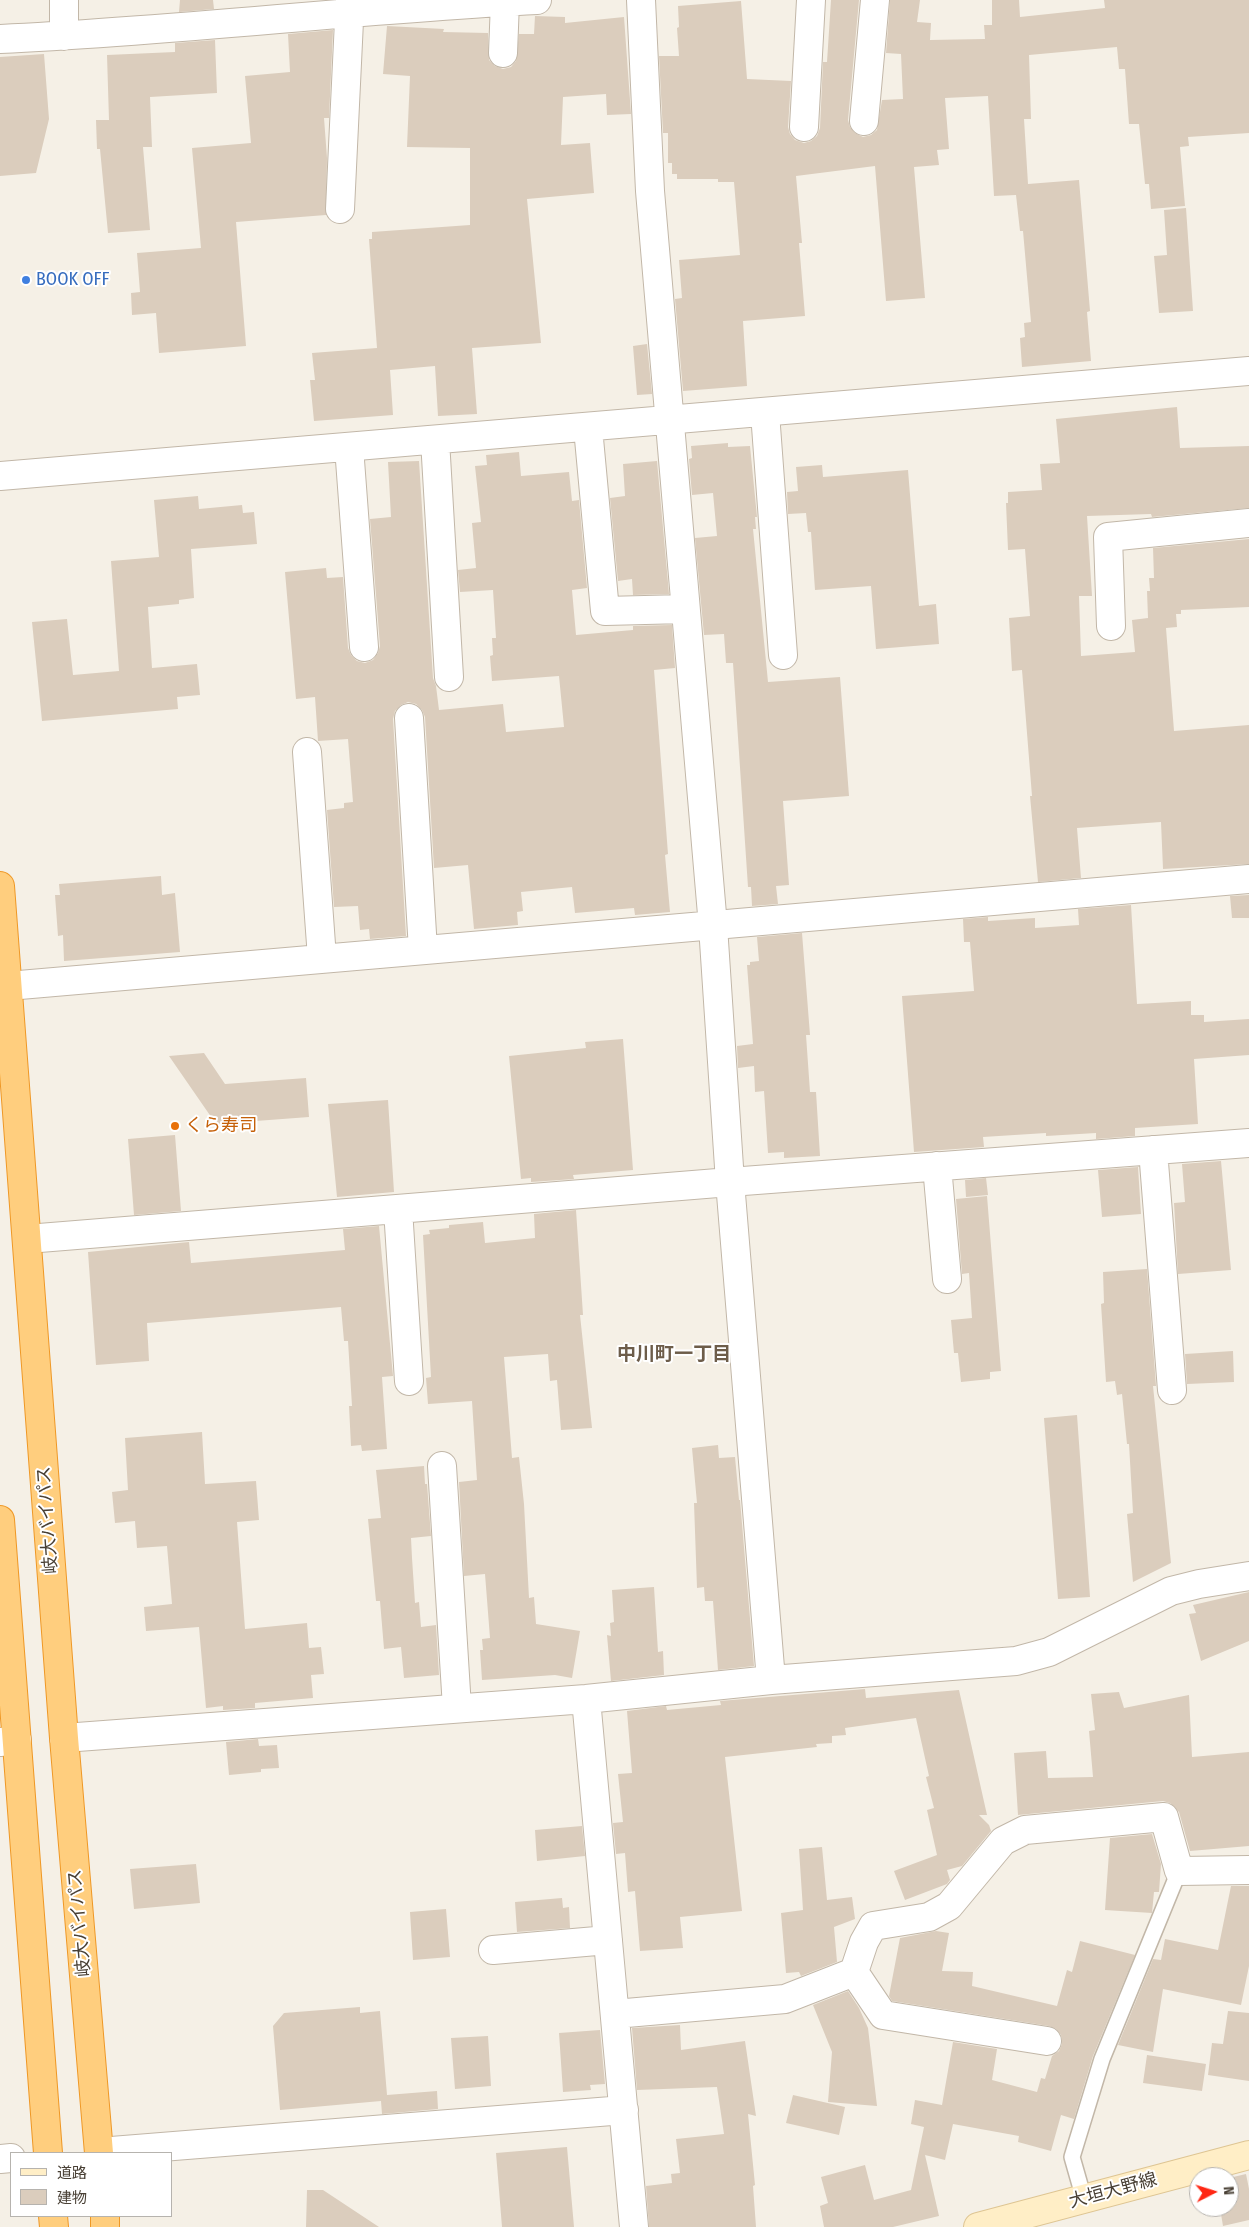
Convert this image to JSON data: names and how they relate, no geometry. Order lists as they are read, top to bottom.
{
  "streets": {
    "highway": ["岐大バイパス"],
    "main road": ["大垣大野線"]
  },
  "districts": ["中川町一丁目"],
  "places": ["BOOK OFF", "くら寿司"],
  "legend": ["道路", "建物"],
  "north": "right"
}
